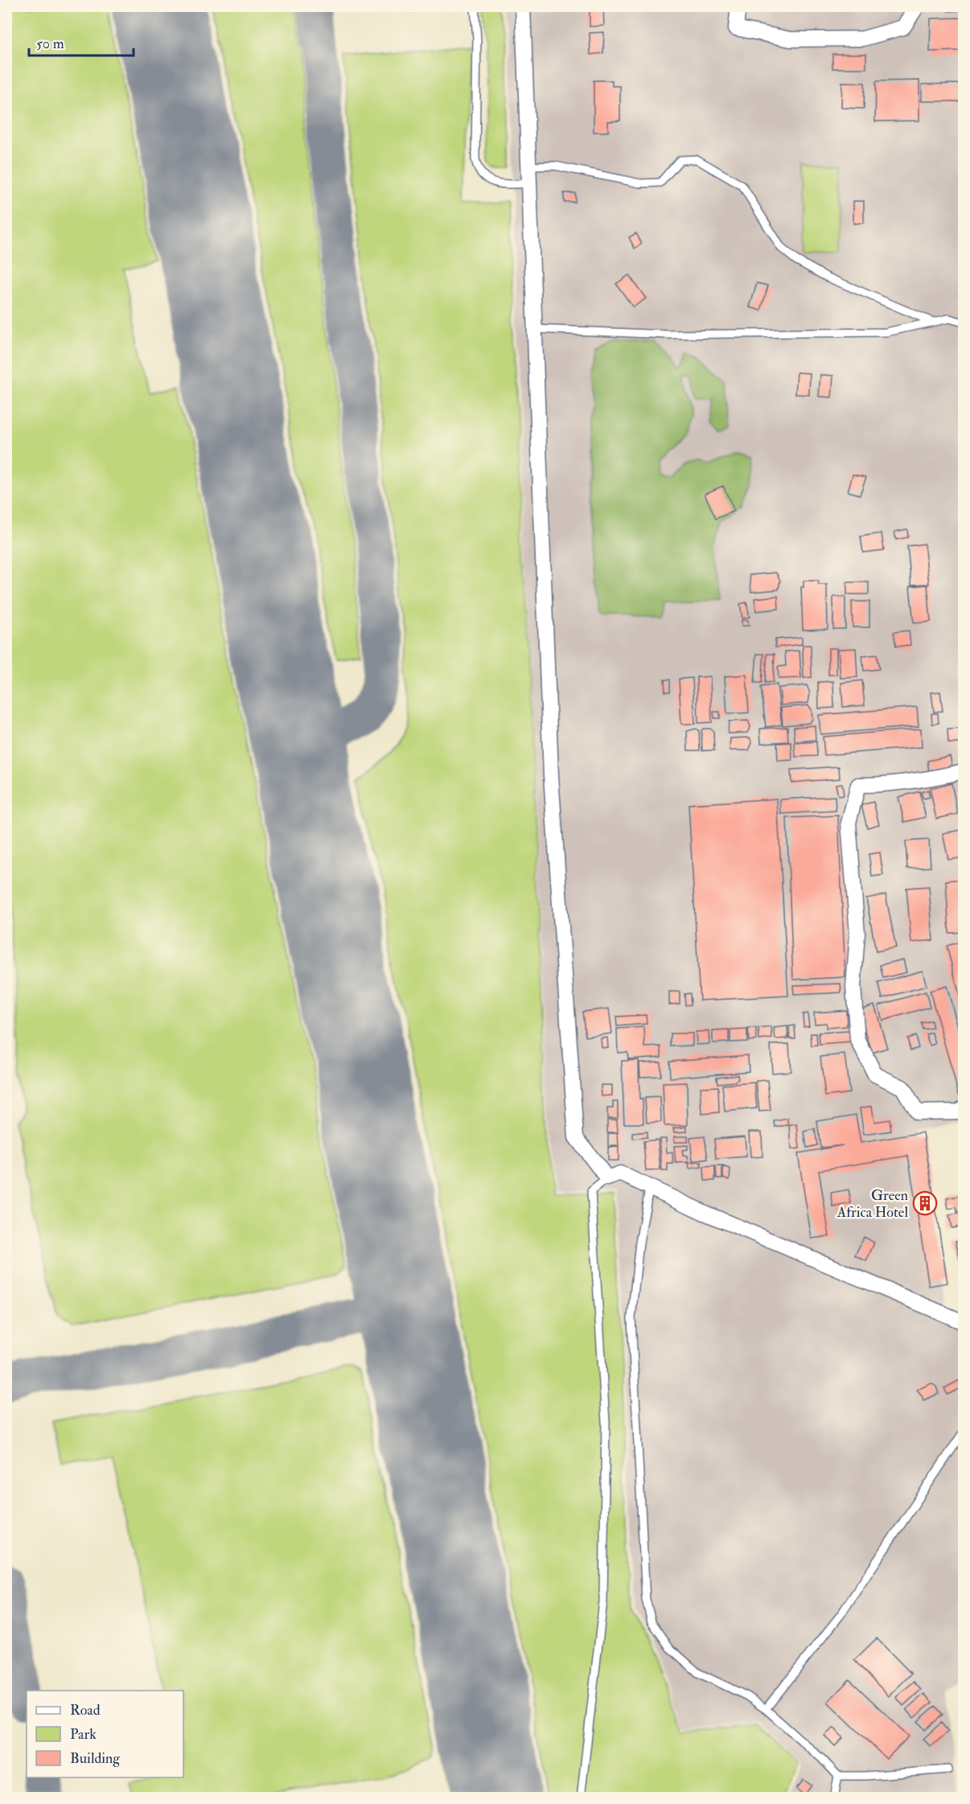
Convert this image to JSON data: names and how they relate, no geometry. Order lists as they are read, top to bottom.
{
  "places": {
    "building": ["Green Africa Hotel"]
  },
  "legend": ["Road", "Park", "Building"],
  "scale_bar": "50 m"
}
